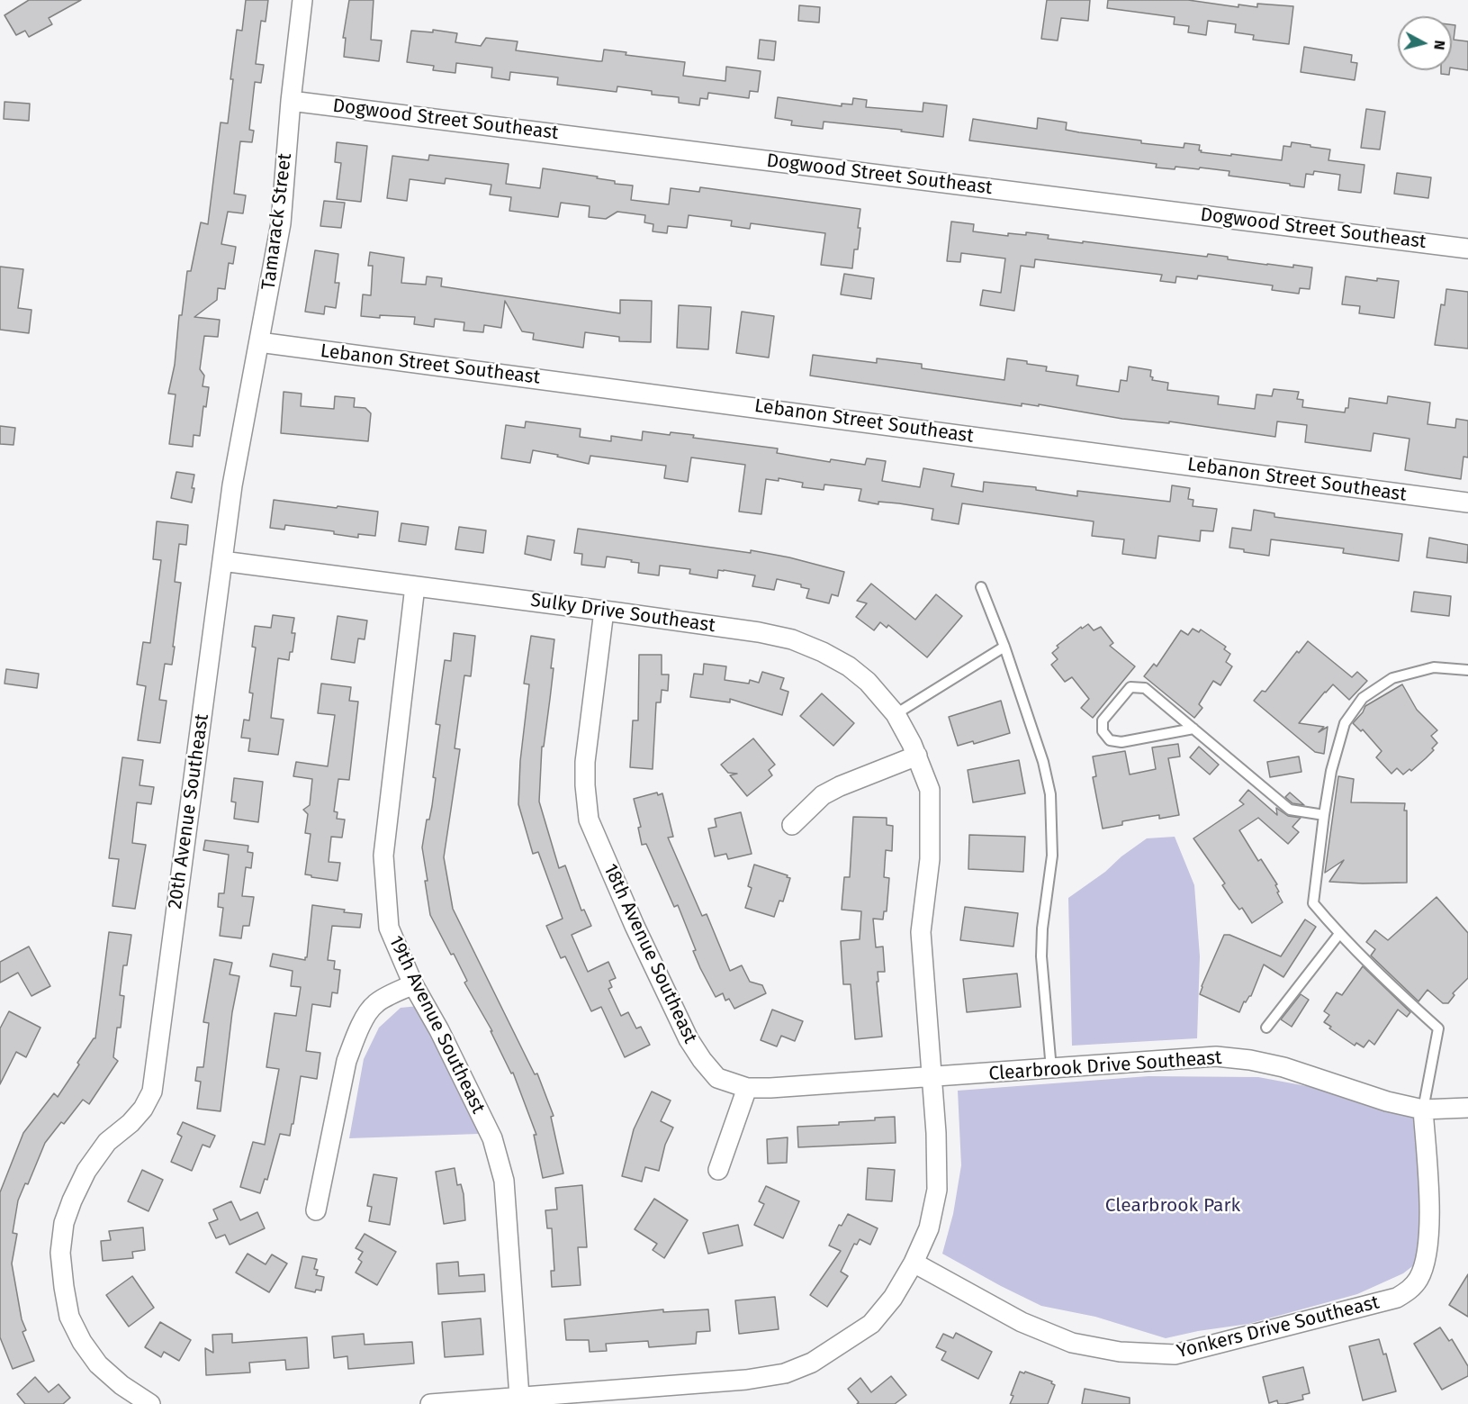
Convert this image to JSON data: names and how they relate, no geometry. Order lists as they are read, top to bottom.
{
  "streets": {
    "street": [
      "Dogwood Street Southeast",
      "Tamarack Street",
      "Lebanon Street Southeast",
      "Sulky Drive Southeast",
      "20th Avenue Southeast",
      "18th Avenue Southeast",
      "19th Avenue Southeast",
      "Clearbrook Drive Southeast",
      "Yonkers Drive Southeast"
    ]
  },
  "crossings": [
    ["Dogwood Street Southeast", "Tamarack Street"],
    ["Tamarack Street", "Lebanon Street Southeast"],
    ["Tamarack Street", "20th Avenue Southeast"],
    ["Lebanon Street Southeast", "20th Avenue Southeast"],
    ["Sulky Drive Southeast", "20th Avenue Southeast"],
    ["Sulky Drive Southeast", "18th Avenue Southeast"],
    ["Sulky Drive Southeast", "19th Avenue Southeast"],
    ["Sulky Drive Southeast", "Clearbrook Drive Southeast"],
    ["Sulky Drive Southeast", "Yonkers Drive Southeast"],
    ["18th Avenue Southeast", "Clearbrook Drive Southeast"],
    ["Clearbrook Drive Southeast", "Yonkers Drive Southeast"]
  ],
  "parks": ["Clearbrook Park"],
  "north": "right"
}
